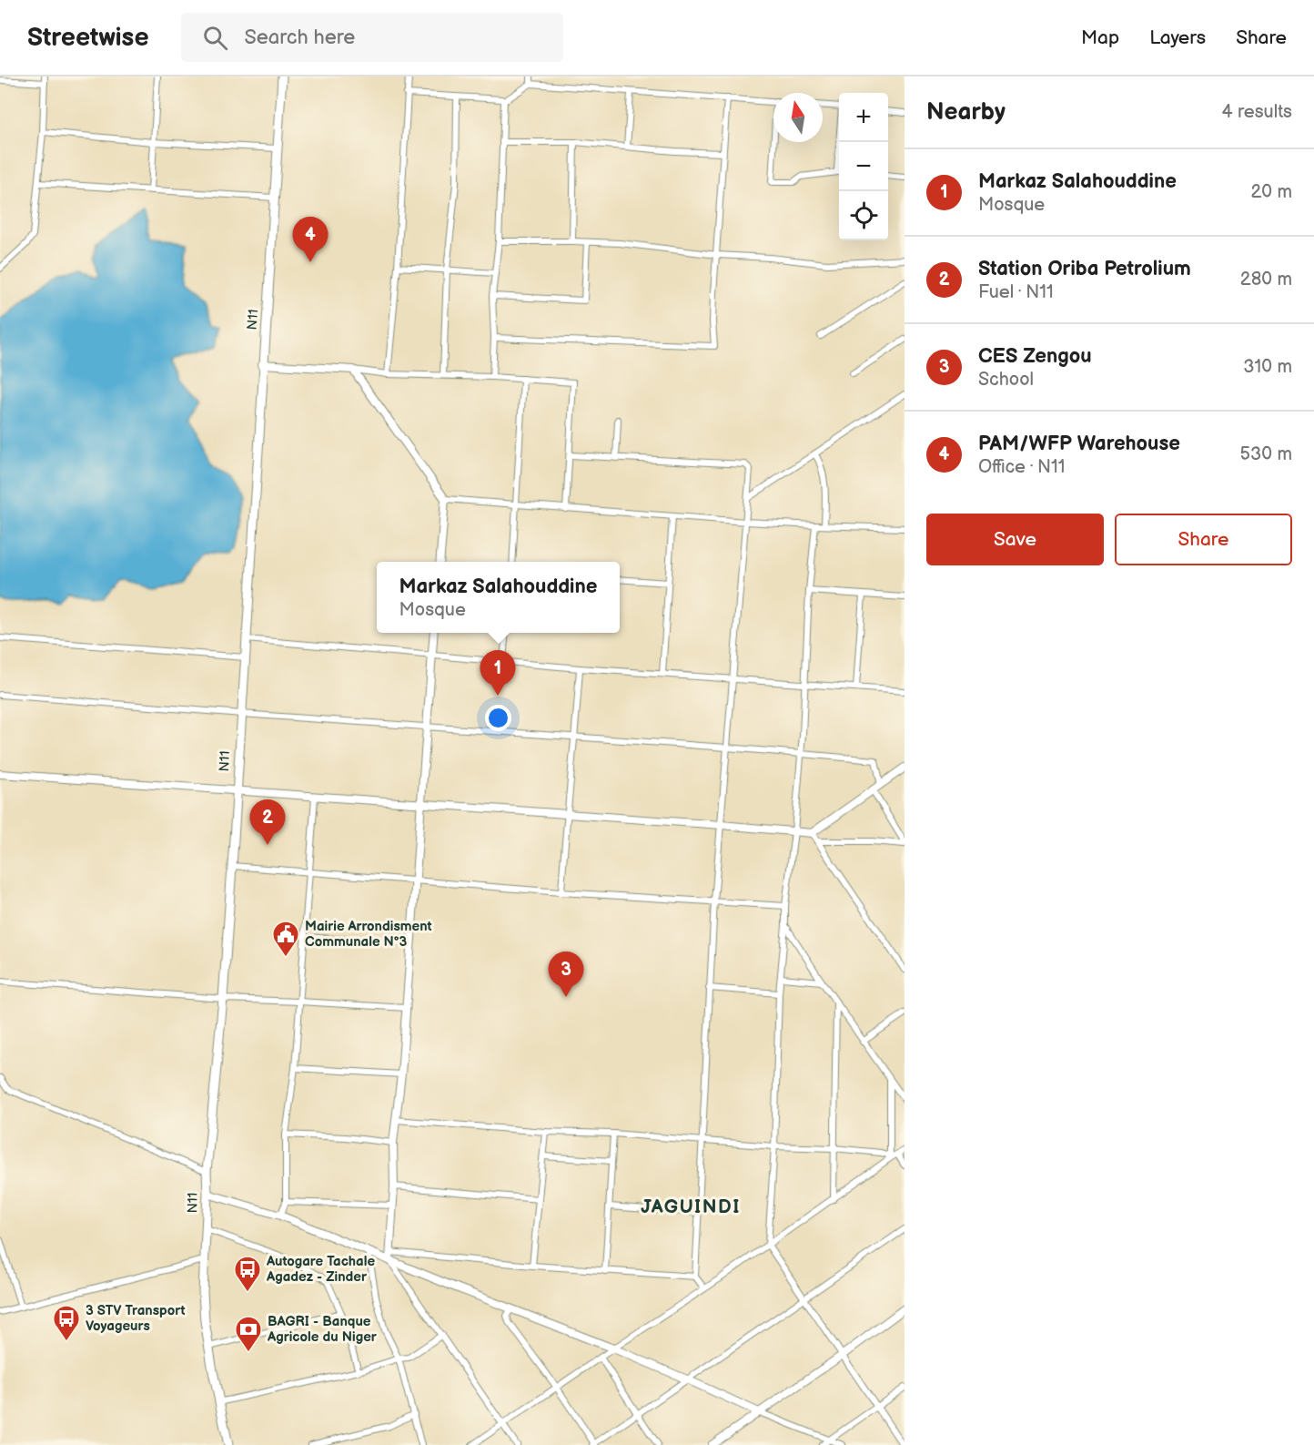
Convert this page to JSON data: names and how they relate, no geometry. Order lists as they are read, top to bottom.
{
  "streets": {
    "main road": ["N11"]
  },
  "districts": ["JAGUINDI"],
  "places": {
    "public building": ["Mairie Arrondisment Communale N°3"],
    "bus stop": ["Autogare Tachale Agadez - Zinder", "3 STV Transport Voyageurs"],
    "bank": ["BAGRI - Banque Agricole du Niger"]
  },
  "north": "top",
  "page": {
    "header": "Streetwise",
    "search": "Search here",
    "nav": ["Map", "Layers", "Share"],
    "heading": ["Nearby", "4 results"],
    "map_buttons": ["+", "−"],
    "list": [
      {
        "mark": "1",
        "name": "Markaz Salahouddine",
        "note": "Mosque",
        "value": "20 m"
      },
      {
        "mark": "2",
        "name": "Station Oriba Petrolium",
        "note": "Fuel · N11",
        "value": "280 m"
      },
      {
        "mark": "3",
        "name": "CES Zengou",
        "note": "School",
        "value": "310 m"
      },
      {
        "mark": "4",
        "name": "PAM/WFP Warehouse",
        "note": "Office · N11",
        "value": "530 m"
      }
    ],
    "pins": [
      "4",
      "1",
      "2",
      "3"
    ],
    "buttons": ["Save", "Share"],
    "popup": ["Markaz Salahouddine", "Mosque"]
  }
}
